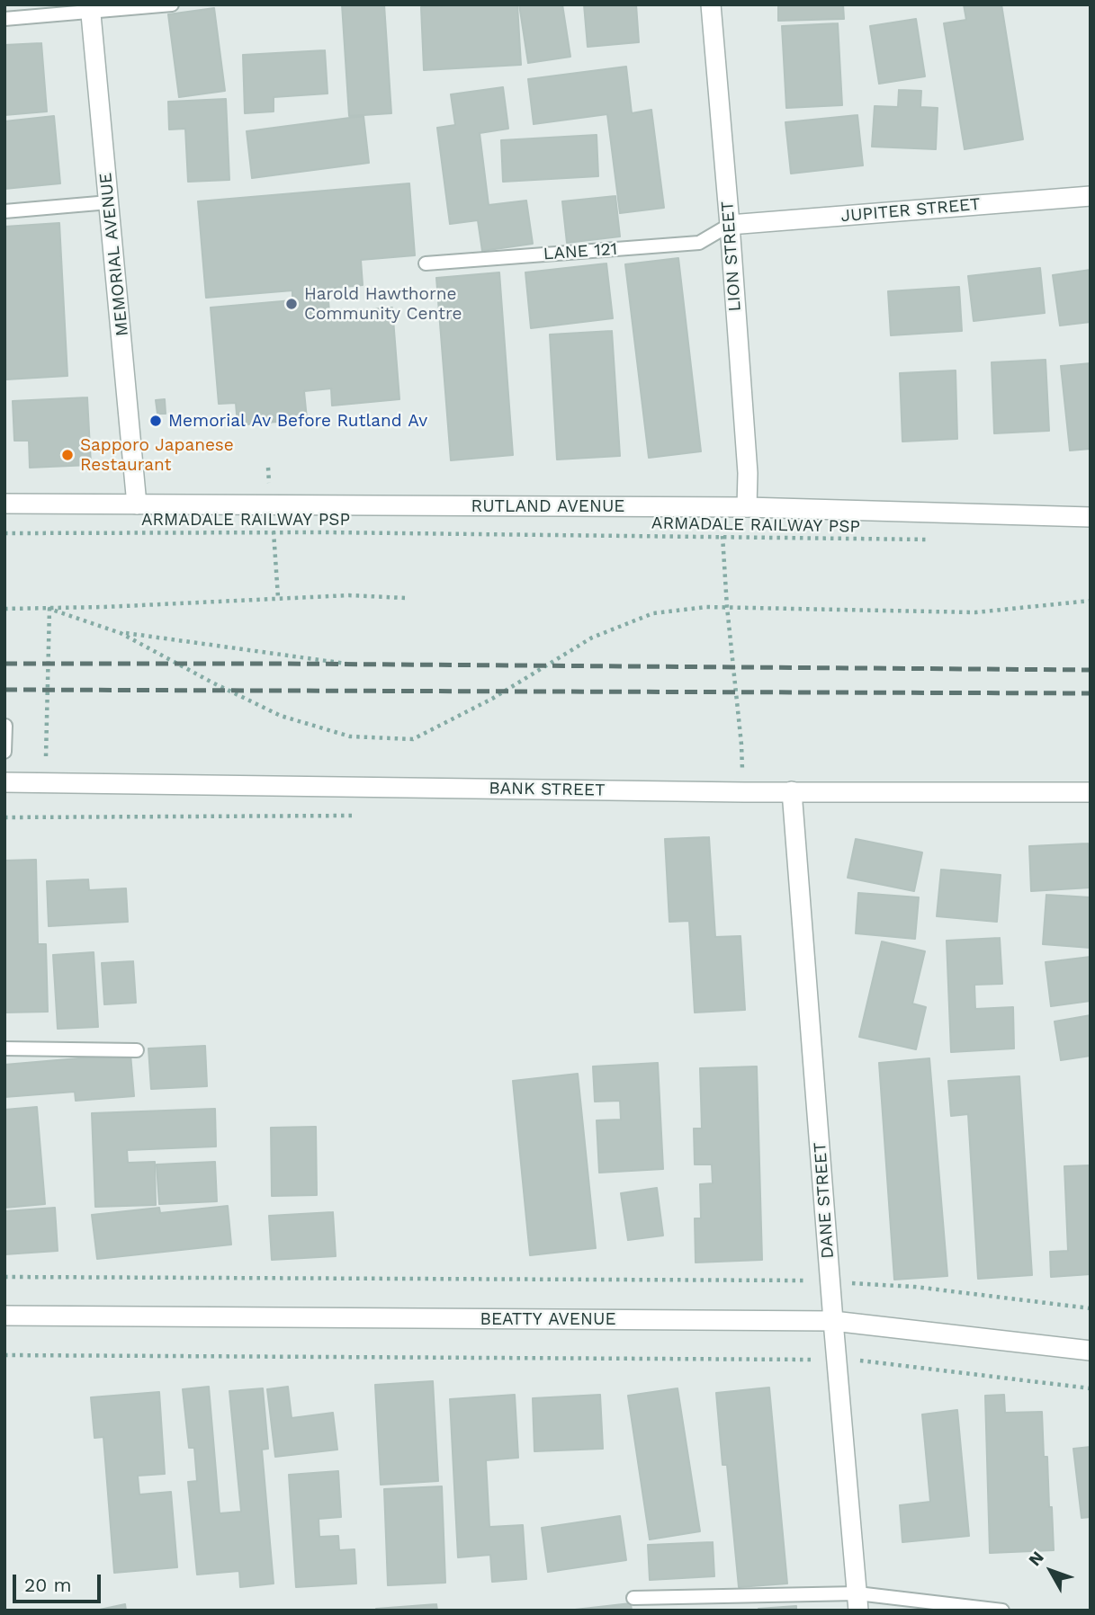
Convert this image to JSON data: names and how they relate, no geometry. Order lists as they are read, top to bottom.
{
  "streets": {
    "street": [
      "JUPITER STREET",
      "MEMORIAL AVENUE",
      "LION STREET",
      "RUTLAND AVENUE",
      "BANK STREET",
      "DANE STREET",
      "BEATTY AVENUE"
    ],
    "lane": ["LANE 121"],
    "path": ["ARMADALE RAILWAY PSP"]
  },
  "crossings": [
    ["JUPITER STREET", "LANE 121"],
    ["JUPITER STREET", "LION STREET"],
    ["LANE 121", "LION STREET"],
    ["MEMORIAL AVENUE", "RUTLAND AVENUE"],
    ["LION STREET", "RUTLAND AVENUE"],
    ["BANK STREET", "DANE STREET"],
    ["DANE STREET", "BEATTY AVENUE"]
  ],
  "places": ["Harold Hawthorne Community Centre", "Memorial Av Before Rutland Av", "Sapporo Japanese Restaurant"],
  "scale_bar": "20 m",
  "north": "top left"
}
